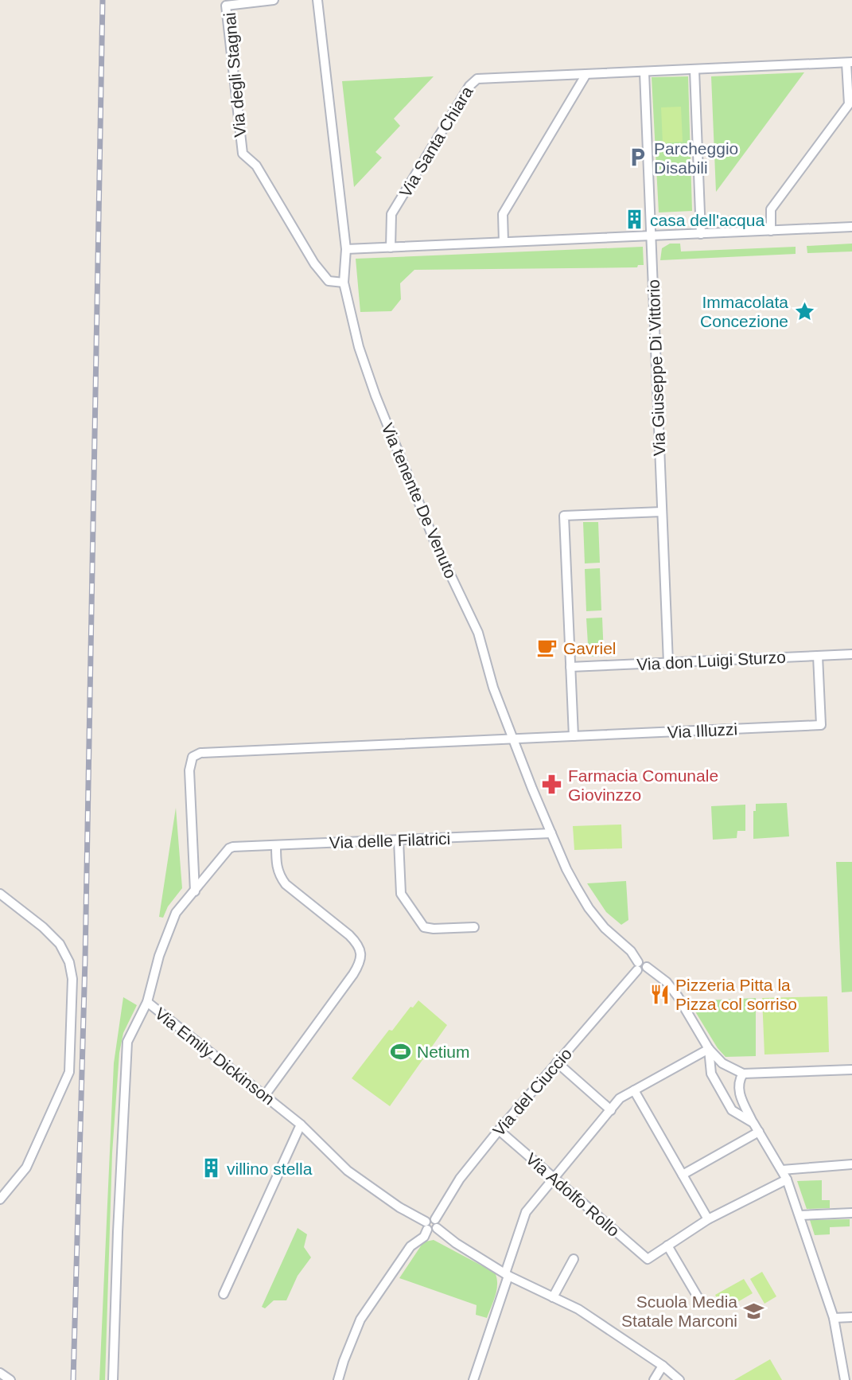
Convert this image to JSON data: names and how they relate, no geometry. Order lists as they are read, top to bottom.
{
  "streets": {
    "street": [
      "Via degli Stagnai",
      "Via Santa Chiara",
      "Via Giuseppe Di Vittorio",
      "Via tenente De Venuto",
      "Via don Luigi Sturzo",
      "Via Illuzzi",
      "Via delle Filatrici",
      "Via Emily Dickinson",
      "Via del Ciuccio",
      "Via Adolfo Rollo"
    ]
  },
  "crossings": [
    ["Via degli Stagnai", "Via tenente De Venuto"],
    ["Via Giuseppe Di Vittorio", "Via don Luigi Sturzo"],
    ["Via tenente De Venuto", "Via Illuzzi"],
    ["Via tenente De Venuto", "Via delle Filatrici"],
    ["Via tenente De Venuto", "Via del Ciuccio"],
    ["Via don Luigi Sturzo", "Via Illuzzi"],
    ["Via Illuzzi", "Via delle Filatrici"],
    ["Via Emily Dickinson", "Via del Ciuccio"],
    ["Via del Ciuccio", "Via Adolfo Rollo"]
  ],
  "places": {
    "parking": ["Parcheggio Disabili"],
    "building": ["casa dell'acqua", "villino stella"],
    "place": ["Immacolata Concezione"],
    "cafe": ["Gavriel"],
    "pharmacy": ["Farmacia Comunale Giovinzzo"],
    "restaurant": ["Pizzeria Pitta la Pizza col sorriso"],
    "sports": ["Netium"],
    "school or university": ["Scuola Media Statale Marconi"]
  }
}
